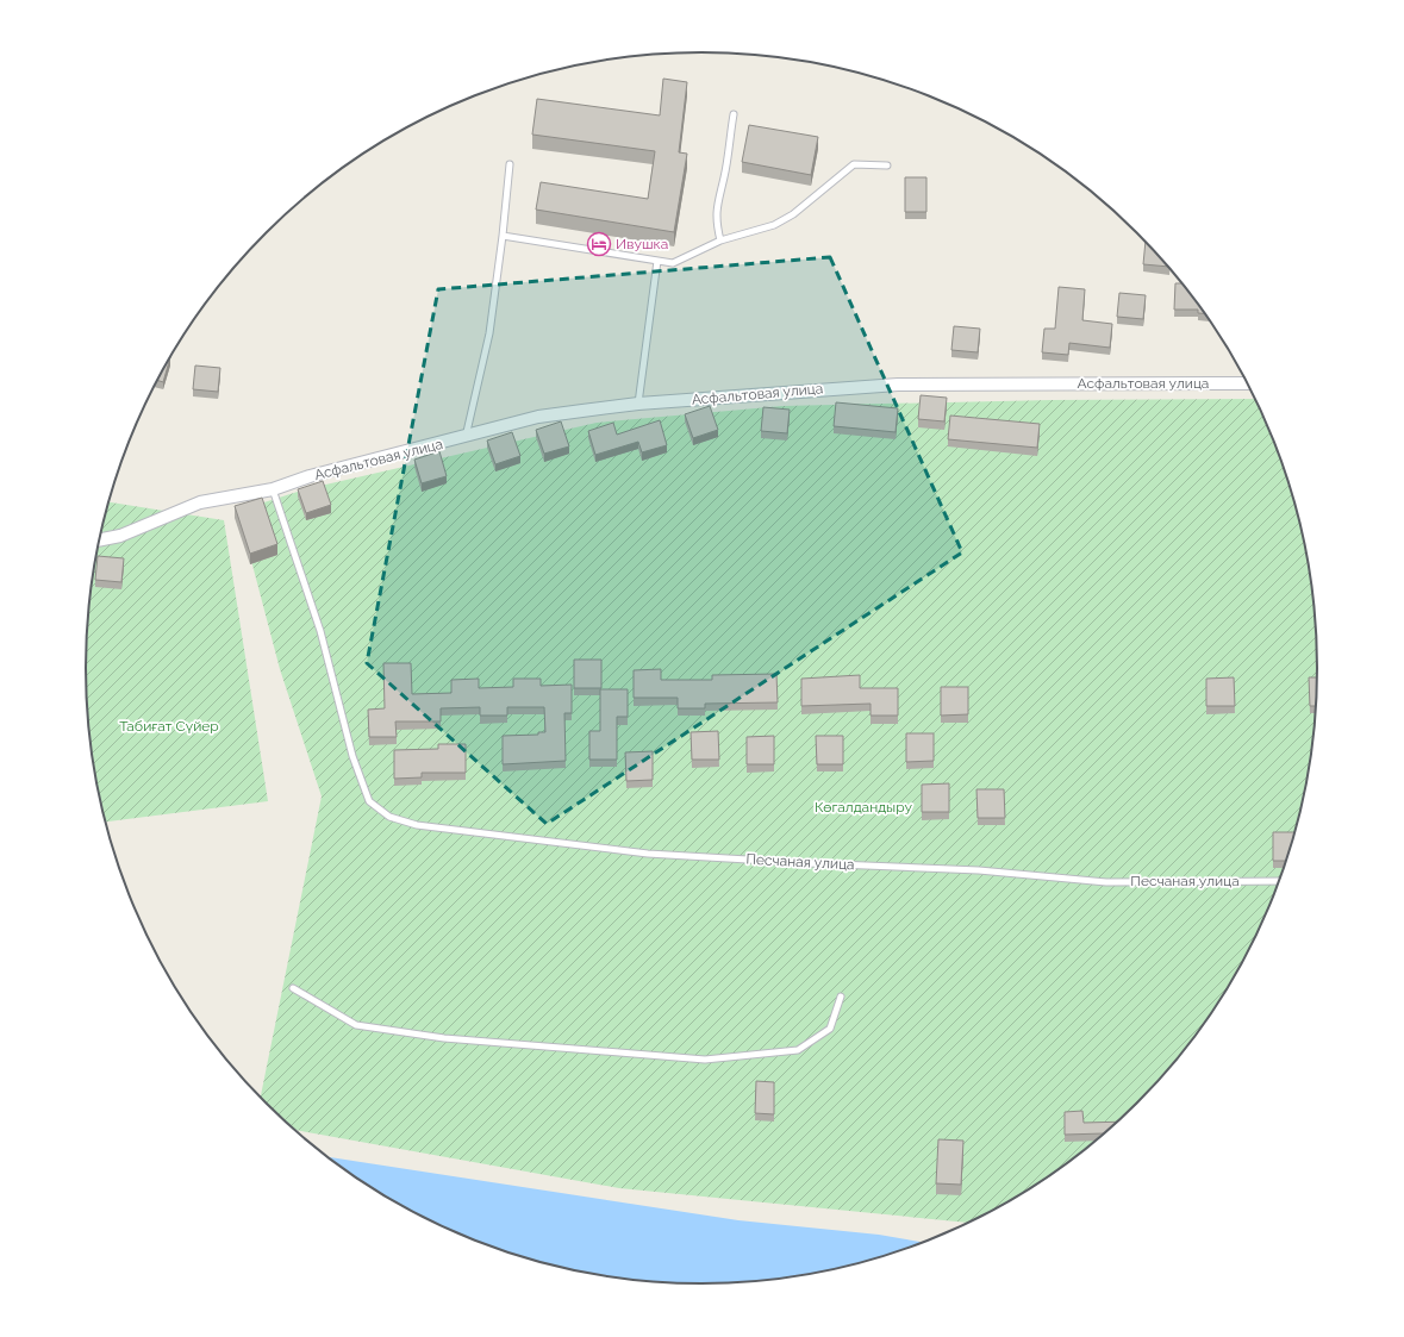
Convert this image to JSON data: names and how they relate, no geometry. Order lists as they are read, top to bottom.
{
  "streets": {
    "street": ["Асфальтовая улица"],
    "lane": ["Песчаная улица"]
  },
  "crossings": [
    ["Асфальтовая улица", "Песчаная улица"]
  ],
  "parks": ["Табиғат Сүйер", "Көгалдандыру"],
  "places": {
    "hotel": ["Ивушка"]
  }
}
